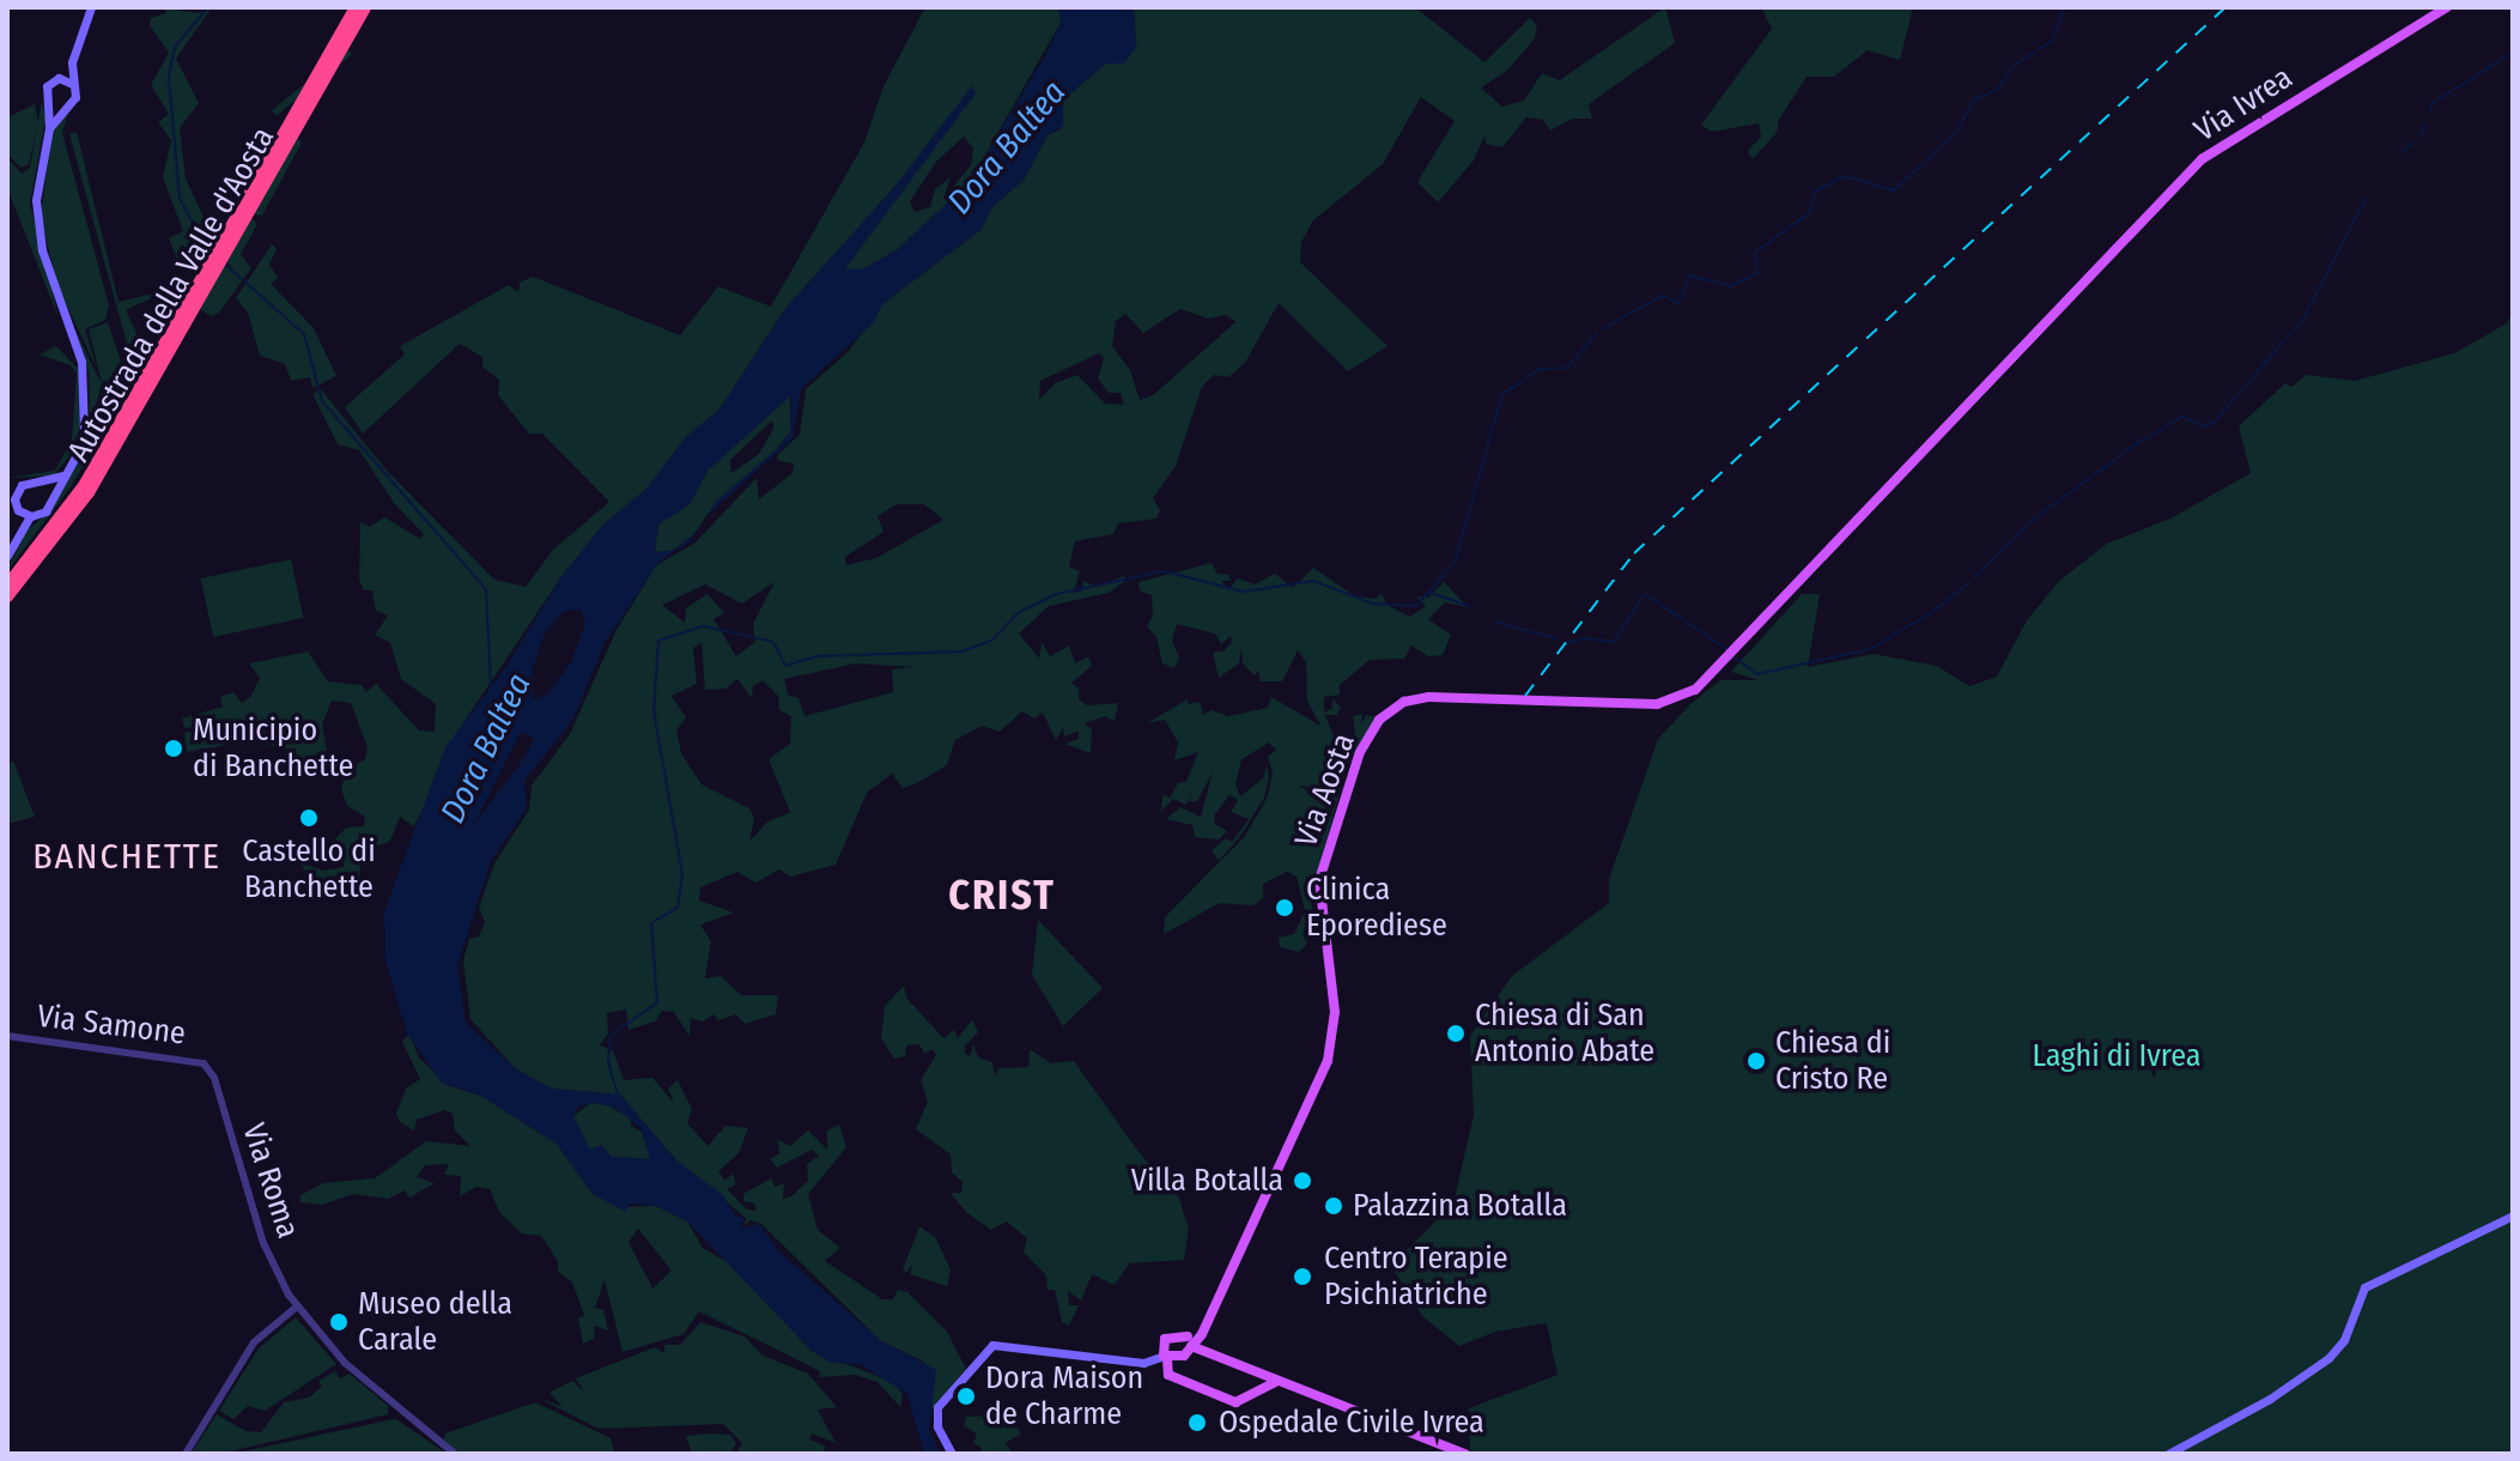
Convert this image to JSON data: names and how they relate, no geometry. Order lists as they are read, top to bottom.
{
  "streets": {
    "highway": ["Autostrada della Valle d'Aosta"],
    "main road": ["Via Ivrea", "Via Aosta"],
    "street": ["Via Samone", "Via Roma"]
  },
  "crossings": [
    ["Via Ivrea", "Via Aosta"],
    ["Via Samone", "Via Roma"]
  ],
  "districts": ["BANCHETTE", "CRIST"],
  "water": ["Dora Baltea"],
  "parks": ["Laghi di Ivrea"],
  "places": [
    "Municipio di Banchette",
    "Castello di Banchette",
    "Clinica Eporediese",
    "Chiesa di San Antonio Abate",
    "Chiesa di Cristo Re",
    "Villa Botalla",
    "Palazzina Botalla",
    "Centro Terapie Psichiatriche",
    "Museo della Carale",
    "Dora Maison de Charme",
    "Ospedale Civile Ivrea"
  ]
}
